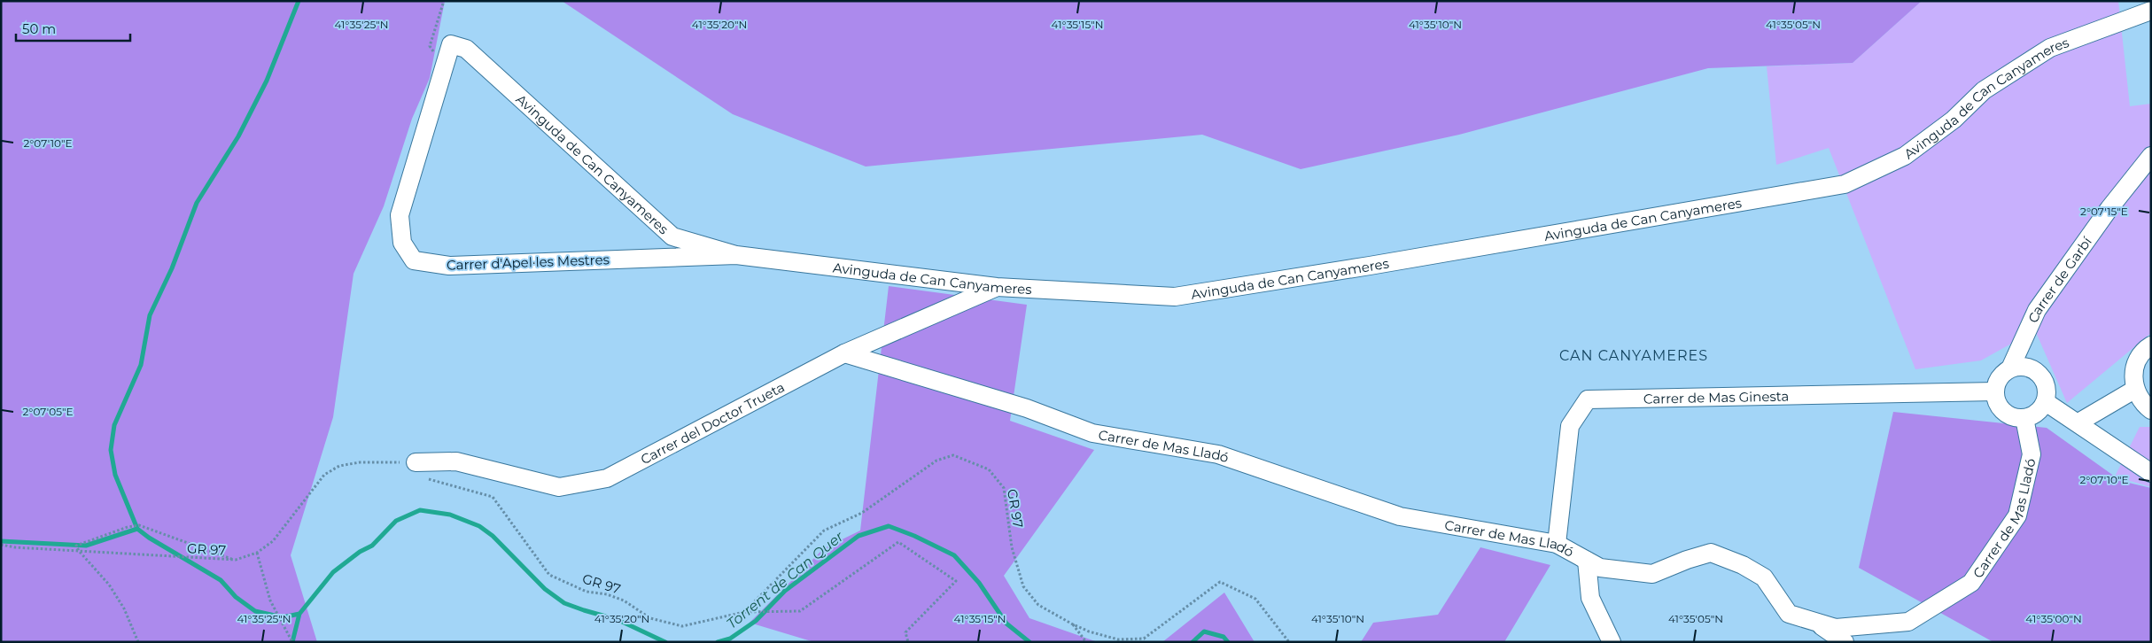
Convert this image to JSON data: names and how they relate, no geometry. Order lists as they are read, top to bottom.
{
  "streets": {
    "street": [
      "Avinguda de Can Canyameres",
      "Carrer d'Apel·les Mestres",
      "Carrer de Garbí",
      "Carrer de Mas Ginesta",
      "Carrer del Doctor Trueta",
      "Carrer de Mas Lladó"
    ],
    "path": ["GR 97"]
  },
  "crossings": [
    ["Avinguda de Can Canyameres", "Carrer d'Apel·les Mestres"],
    ["Avinguda de Can Canyameres", "Carrer del Doctor Trueta"],
    ["Carrer de Garbí", "Carrer de Mas Ginesta"],
    ["Carrer de Garbí", "Carrer de Mas Lladó"],
    ["Carrer de Mas Ginesta", "Carrer de Mas Lladó"],
    ["Carrer del Doctor Trueta", "Carrer de Mas Lladó"],
    ["Carrer del Doctor Trueta", "GR 97"]
  ],
  "districts": ["CAN CANYAMERES"],
  "water": ["Torrent de Can Quer"],
  "scale_bar": "50 m",
  "coordinates": [
    "41°35'25\"N",
    "41°35'20\"N",
    "41°35'15\"N",
    "41°35'10\"N",
    "41°35'05\"N",
    "2°07'10\"E",
    "2°07'15\"E",
    "2°07'05\"E",
    "41°35'00\"N"
  ]
}
